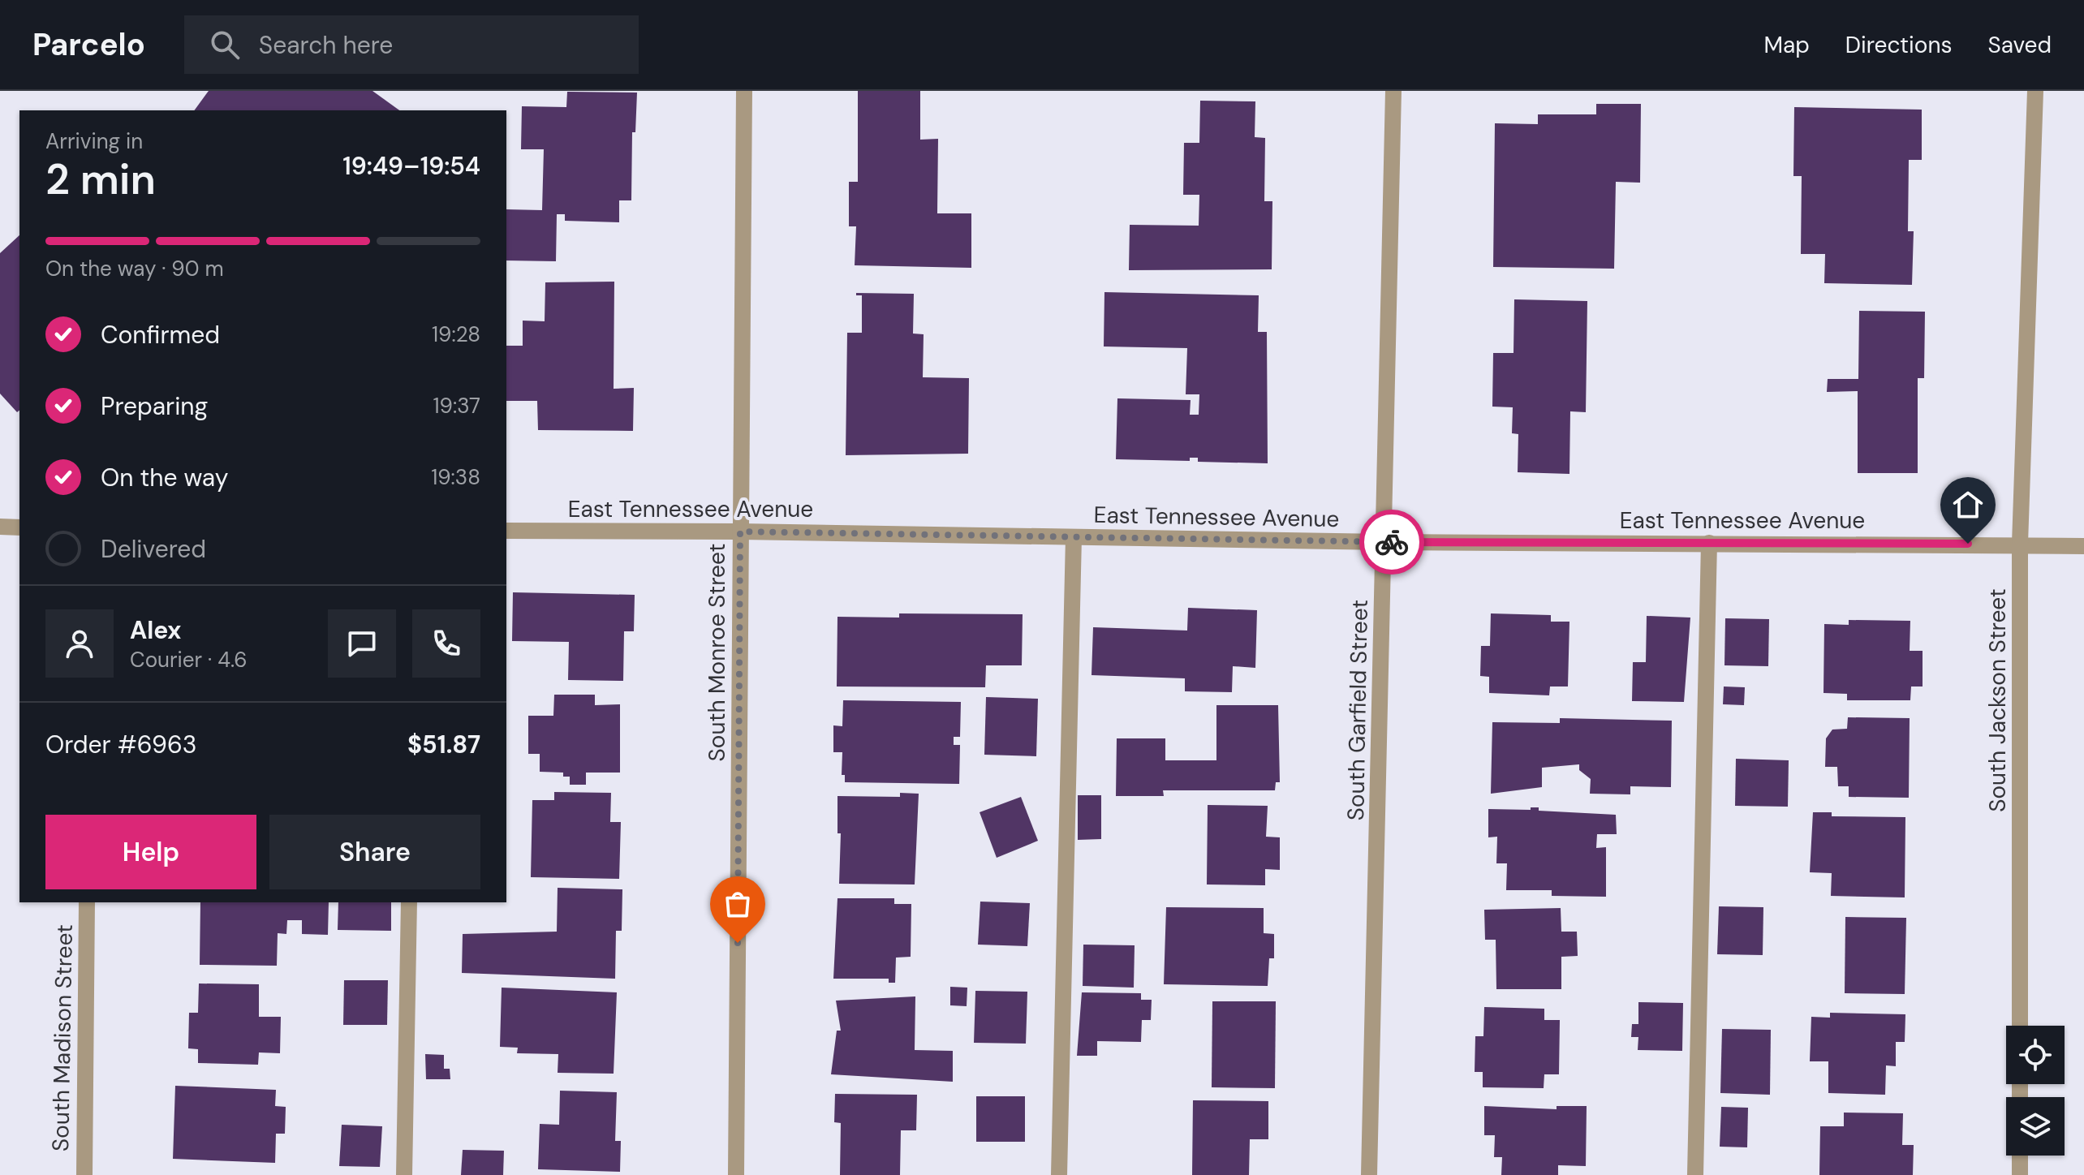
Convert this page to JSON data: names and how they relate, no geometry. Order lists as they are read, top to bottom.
{
  "streets": {
    "street": [
      "East Tennessee Avenue",
      "South Monroe Street",
      "South Jackson Street",
      "South Garfield Street",
      "South Madison Street"
    ]
  },
  "crossings": [
    ["East Tennessee Avenue", "South Monroe Street"],
    ["East Tennessee Avenue", "South Jackson Street"],
    ["East Tennessee Avenue", "South Garfield Street"]
  ],
  "page": {
    "header": "Parcelo",
    "search": "Search here",
    "nav": ["Map", "Directions", "Saved"],
    "heading": ["2 min", "Arriving in", "19:49–19:54"],
    "panel": [
      "Alex",
      "Courier · 4.6",
      "Order #6963",
      "$51.87"
    ],
    "bar": "On the way · 90 m",
    "list": [
      ["Confirmed", "19:28"],
      ["Preparing", "19:37"],
      ["On the way", "19:38"],
      "Delivered"
    ],
    "buttons": ["Help", "Share"]
  }
}
